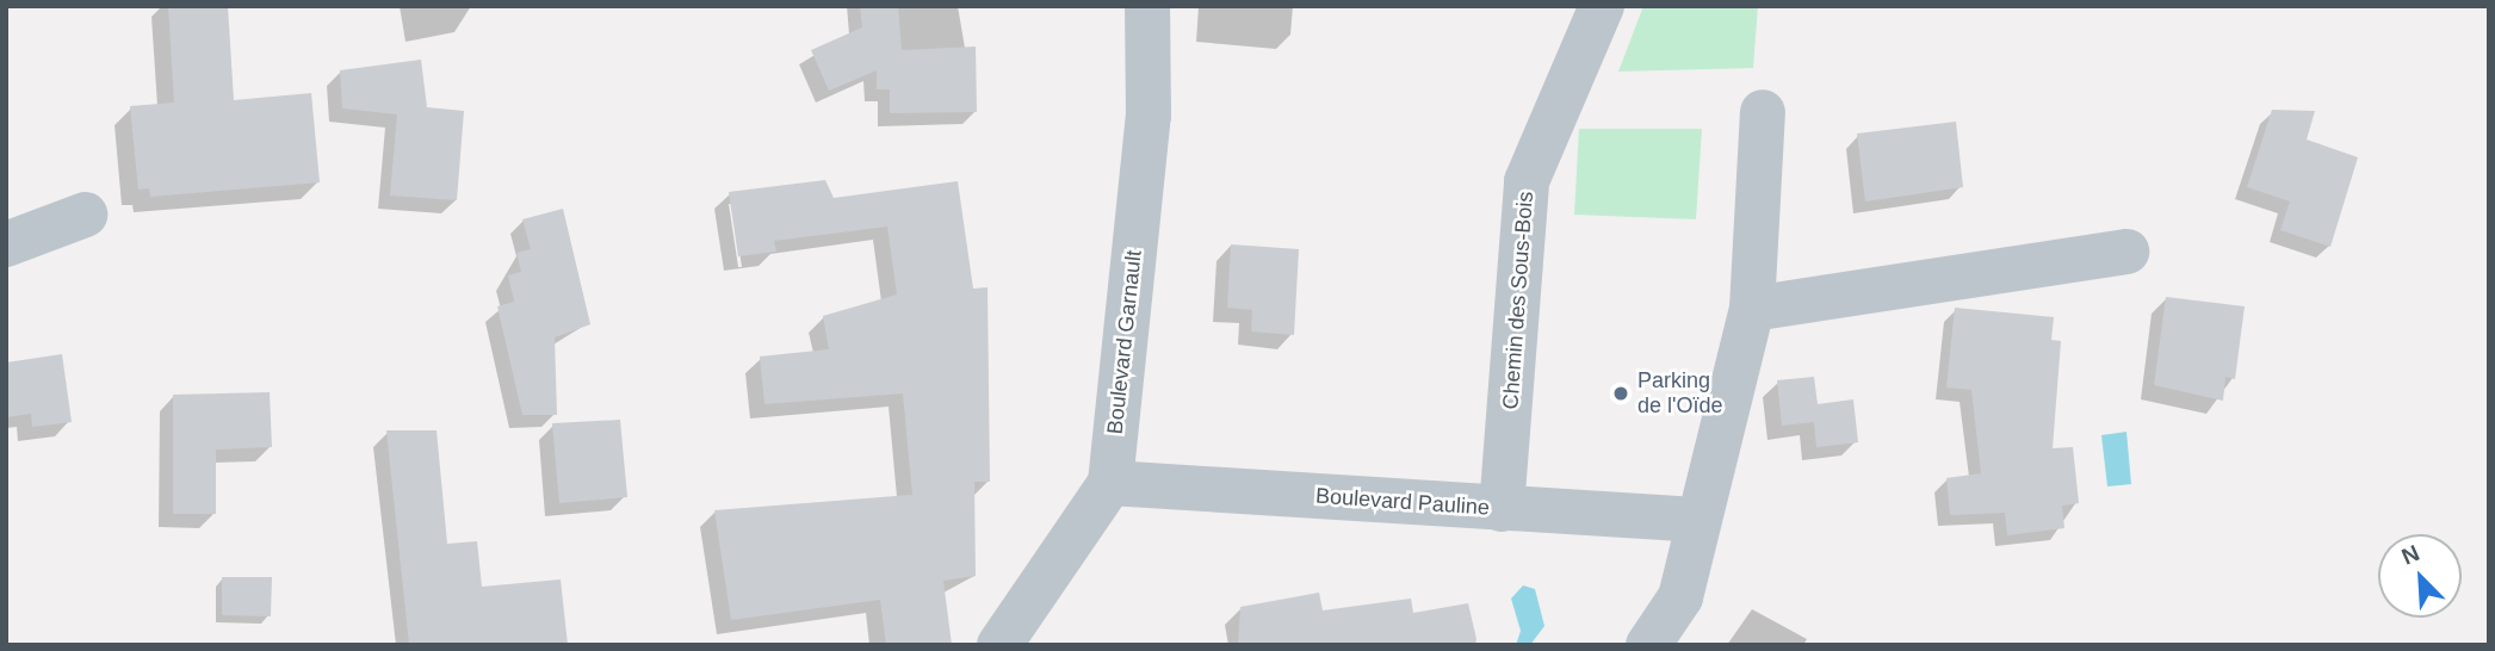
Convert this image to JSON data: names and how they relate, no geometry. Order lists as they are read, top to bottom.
{
  "streets": {
    "street": ["Chemin des Sous-Bois", "Boulevard Garnault", "Boulevard Pauline"]
  },
  "crossings": [
    ["Chemin des Sous-Bois", "Boulevard Pauline"],
    ["Boulevard Garnault", "Boulevard Pauline"]
  ],
  "places": ["Parking de l'Oïde"],
  "north": "top left"
}
